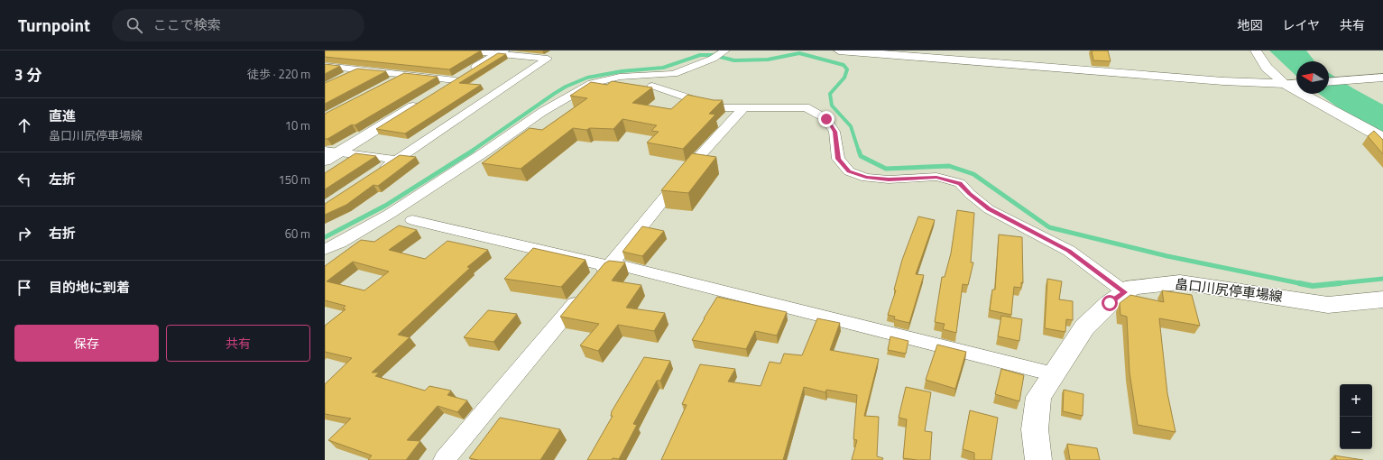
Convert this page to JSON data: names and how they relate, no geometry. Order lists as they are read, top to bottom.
{
  "streets": {
    "main road": ["畠口川尻停車場線"]
  },
  "north": "left",
  "page": {
    "header": "Turnpoint",
    "search": "ここで検索",
    "nav": ["地図", "レイヤ", "共有"],
    "heading": ["3 分", "徒歩 · 220 m"],
    "list": [
      ["直進", "畠口川尻停車場線", "10 m"],
      ["左折", "150 m"],
      ["右折", "60 m"],
      "目的地に到着"
    ],
    "buttons": ["保存", "共有"],
    "map_buttons": ["+", "−"]
  }
}
